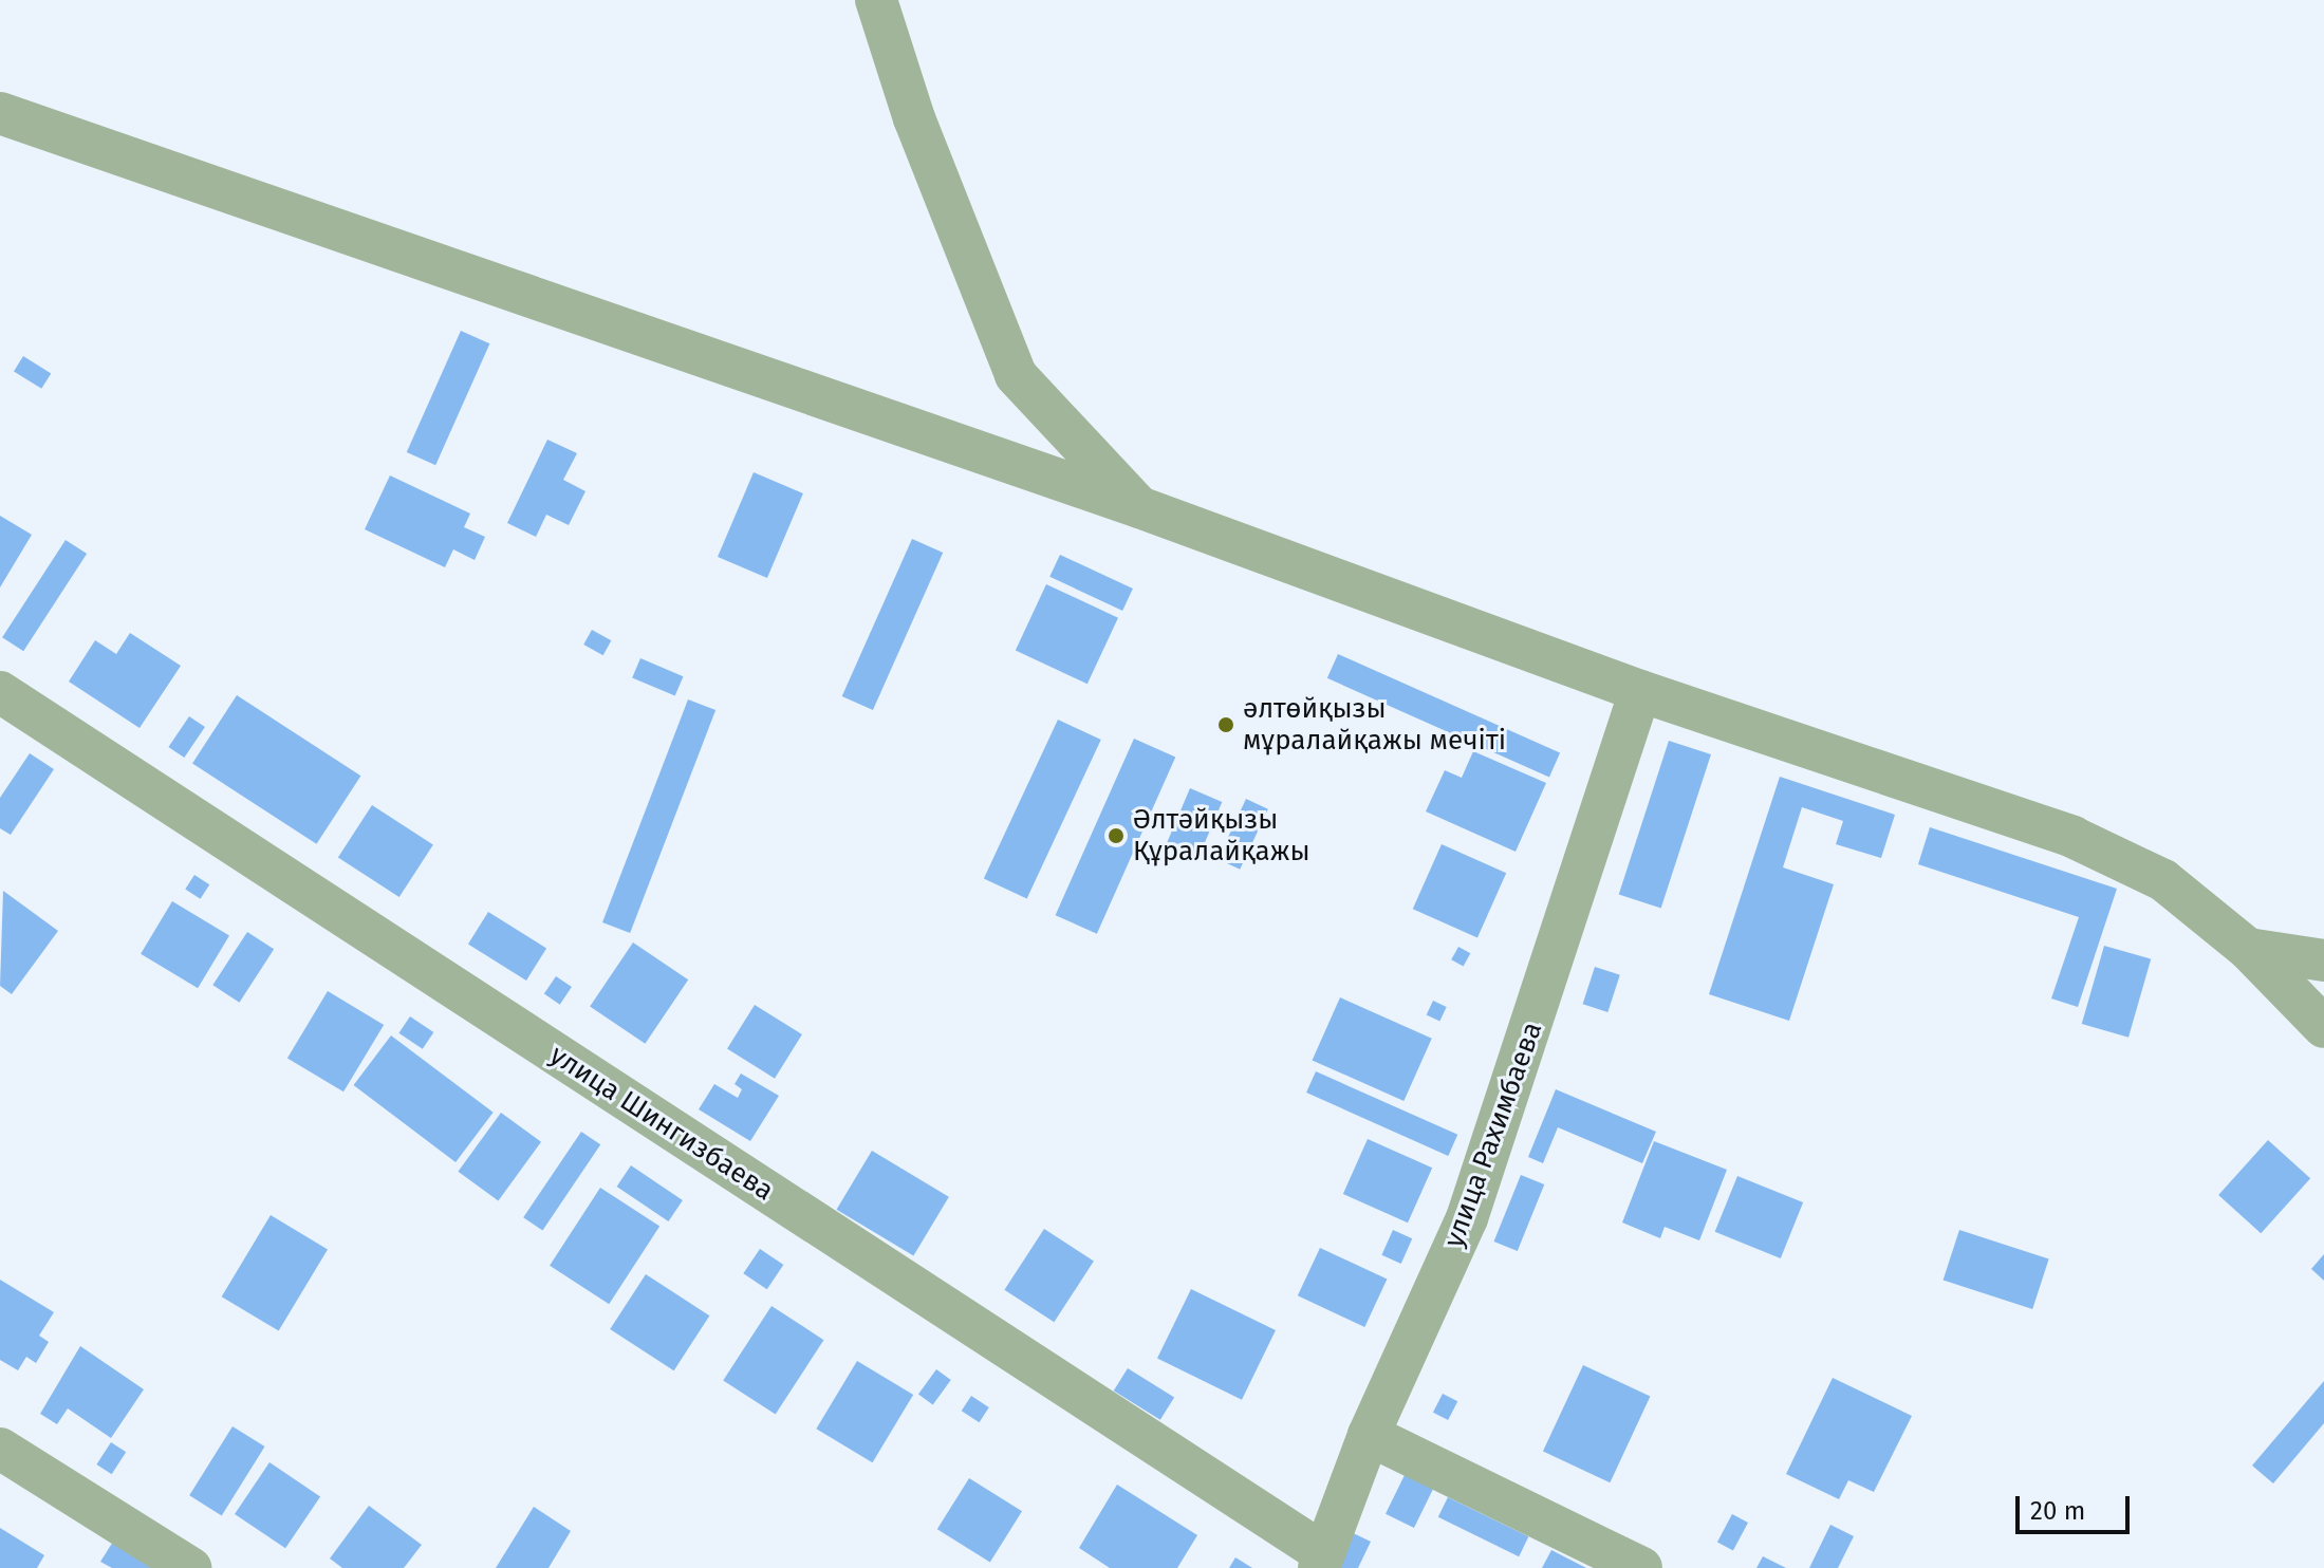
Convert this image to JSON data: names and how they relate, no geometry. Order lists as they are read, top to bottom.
{
  "streets": {
    "street": ["улица Шингизбаева", "улица Рахимбаева"]
  },
  "crossings": [
    ["улица Шингизбаева", "улица Рахимбаева"]
  ],
  "places": ["әлтөйқызы мұралайқажы мечіті", "Әлтәйқызы Құралайқажы"],
  "scale_bar": "20 m"
}
